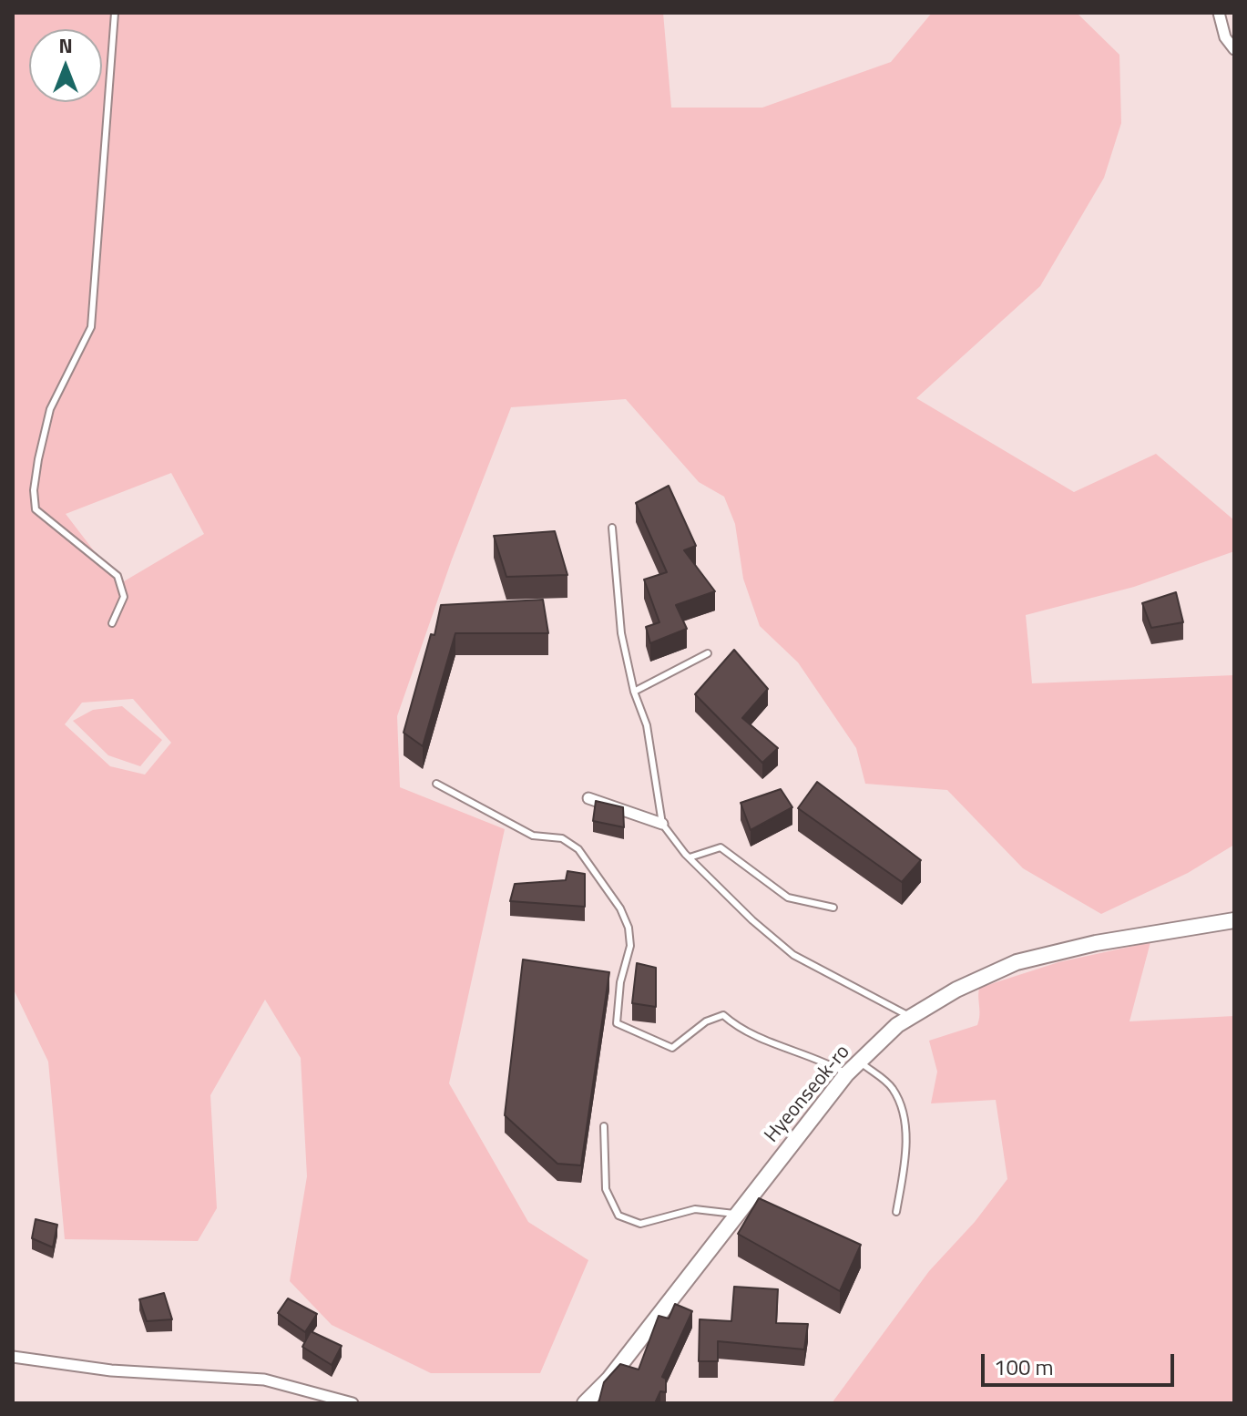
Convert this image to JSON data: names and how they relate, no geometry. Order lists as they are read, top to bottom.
{
  "streets": {
    "street": ["Hyeonseok-ro"]
  },
  "scale_bar": "100 m",
  "north": "top"
}
